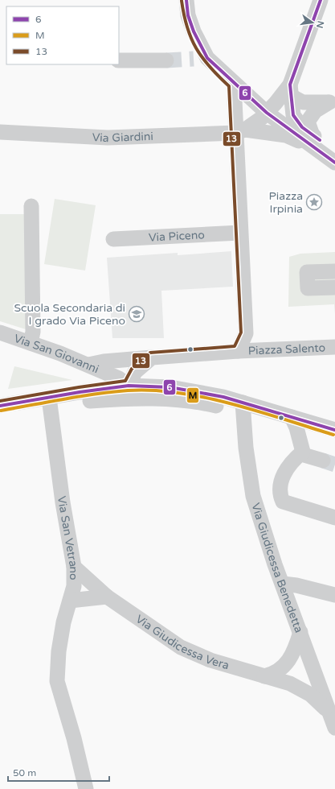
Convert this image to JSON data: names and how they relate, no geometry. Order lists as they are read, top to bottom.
{
  "streets": {
    "street": [
      "Via Giardini",
      "Via Piceno",
      "Piazza Salento",
      "Via San Giovanni",
      "Via San Vetrano",
      "Via Giudicessa Benedetta",
      "Via Giudicessa Vera"
    ]
  },
  "crossings": [
    ["Piazza Salento", "Via San Giovanni"],
    ["Via San Vetrano", "Via Giudicessa Vera"],
    ["Via Giudicessa Benedetta", "Via Giudicessa Vera"]
  ],
  "places": {
    "place": ["Piazza Irpinia"],
    "school or university": ["Scuola Secondaria di I grado Via Piceno"]
  },
  "lines": ["transit line 6", "transit line 13", "transit line M"],
  "legend": ["6", "M", "13"],
  "scale_bar": "50 m",
  "north": "right"
}
